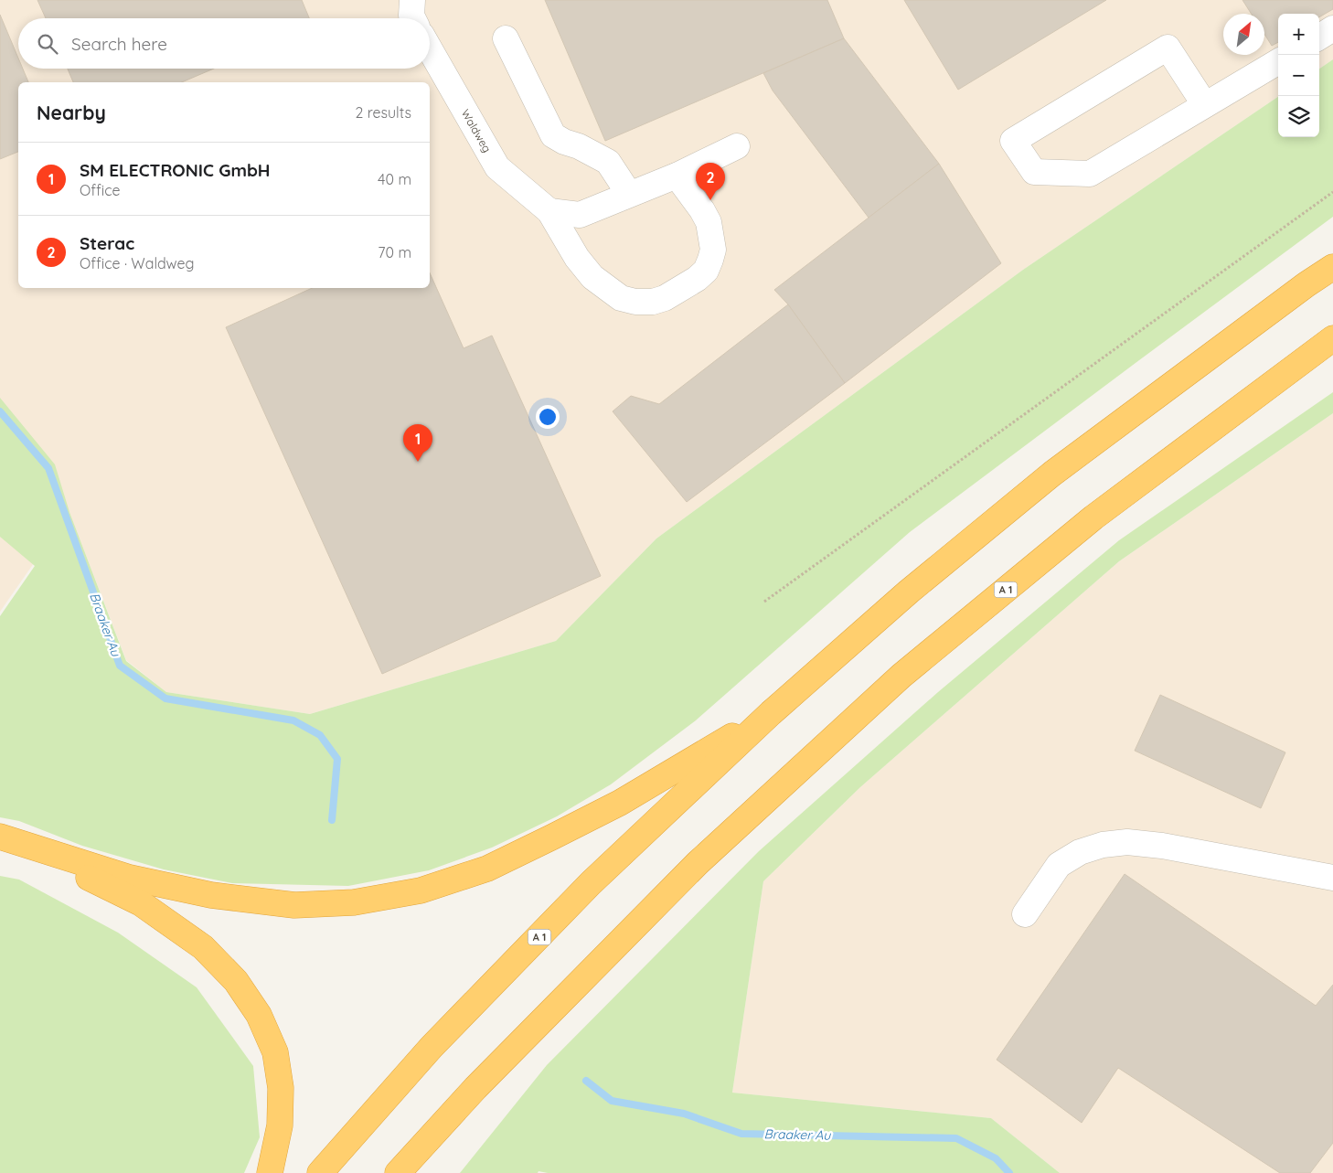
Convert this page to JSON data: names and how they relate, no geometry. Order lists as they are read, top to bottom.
{
  "streets": {
    "highway": ["A 1"],
    "street": ["Waldweg"]
  },
  "water": ["Braaker Au"],
  "north": "top right",
  "page": {
    "map_buttons": ["+", "−"],
    "search": "Search here",
    "heading": ["Nearby", "2 results"],
    "list": [
      {
        "mark": "1",
        "name": "SM ELECTRONIC GmbH",
        "note": "Office",
        "value": "40 m"
      },
      {
        "mark": "2",
        "name": "Sterac",
        "note": "Office · Waldweg",
        "value": "70 m"
      }
    ],
    "pins": ["2", "1"]
  }
}
